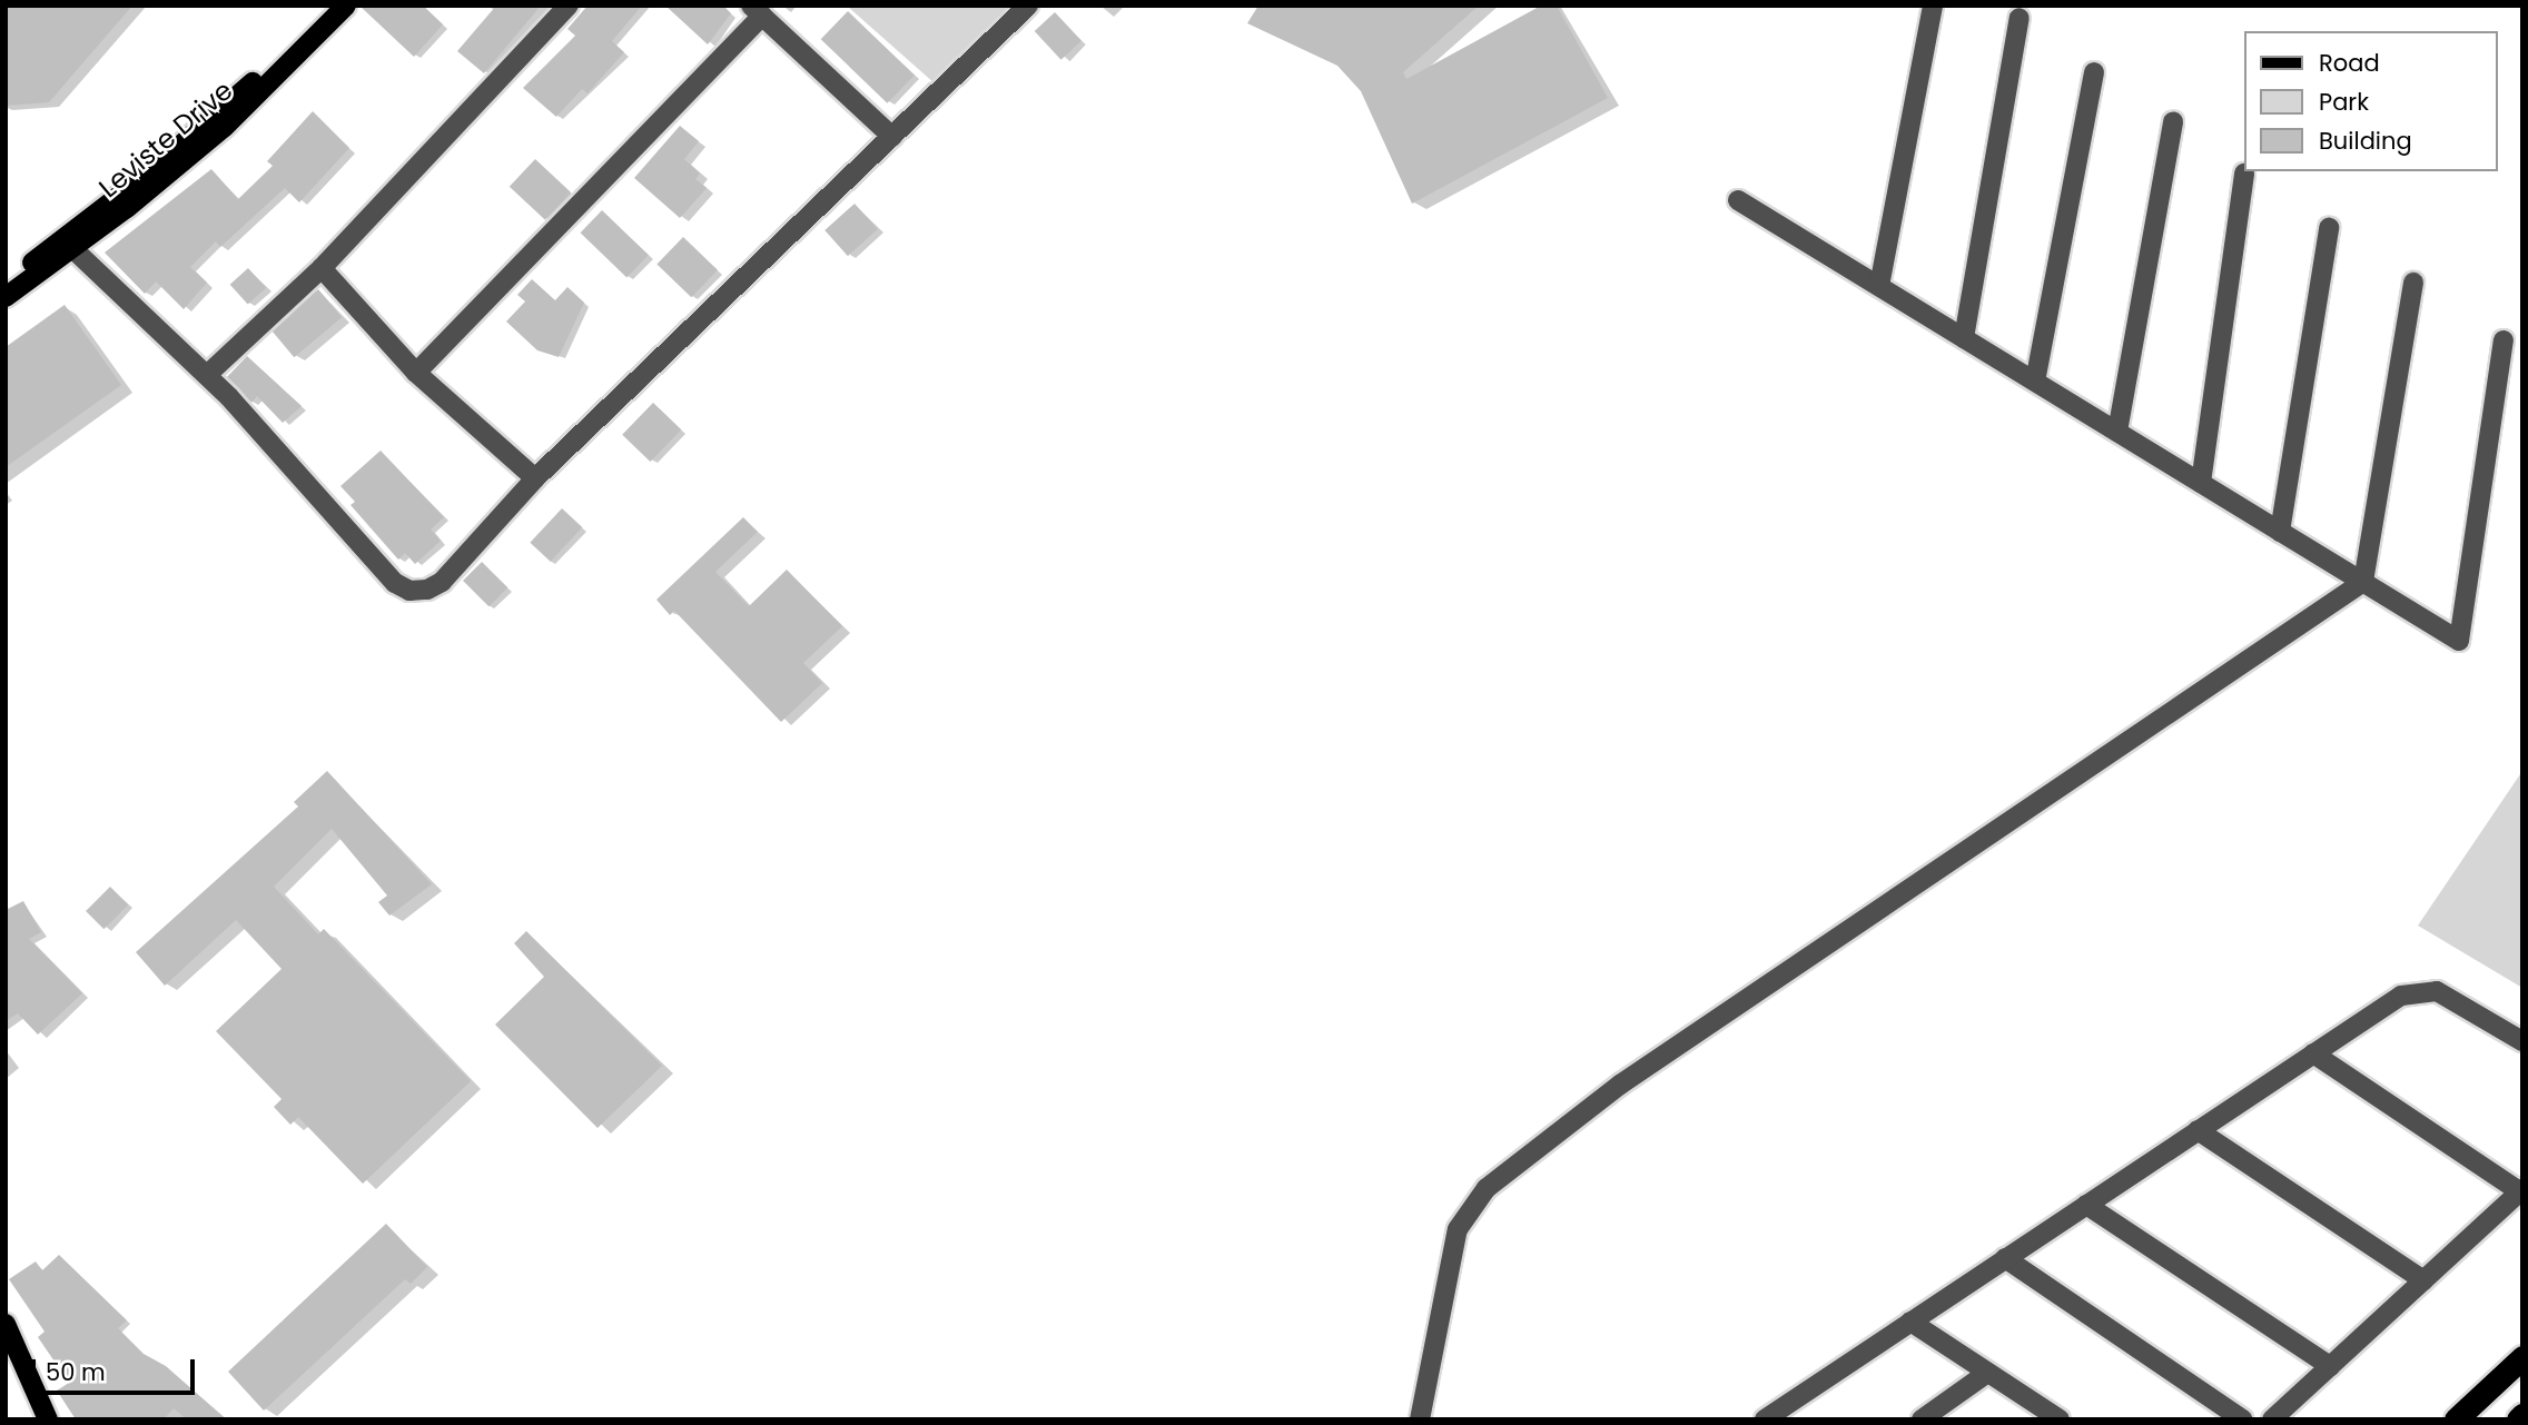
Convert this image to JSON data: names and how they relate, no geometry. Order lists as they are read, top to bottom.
{
  "streets": {
    "main road": ["Leviste Drive"]
  },
  "legend": ["Road", "Park", "Building"],
  "scale_bar": "50 m"
}
